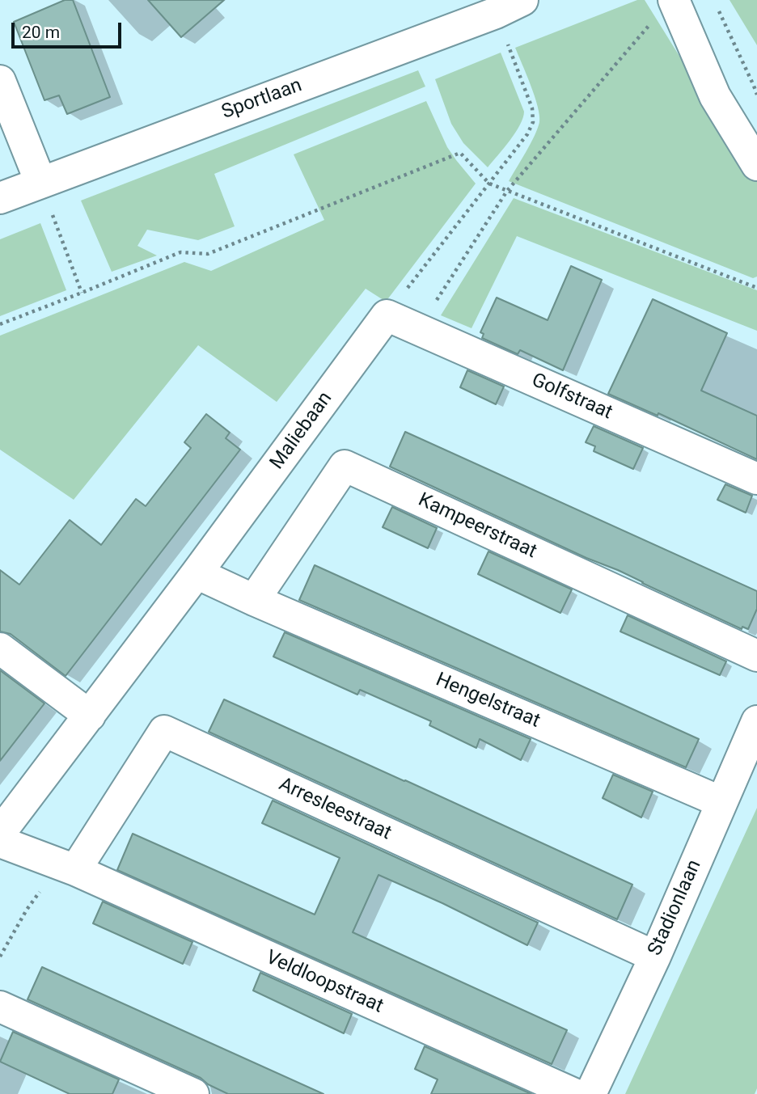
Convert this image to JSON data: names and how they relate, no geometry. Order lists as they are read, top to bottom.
{
  "streets": {
    "street": [
      "Sportlaan",
      "Golfstraat",
      "Maliebaan",
      "Kampeerstraat",
      "Hengelstraat",
      "Arresleestraat",
      "Stadionlaan",
      "Veldloopstraat"
    ]
  },
  "crossings": [
    ["Golfstraat", "Maliebaan"],
    ["Kampeerstraat", "Hengelstraat"],
    ["Hengelstraat", "Stadionlaan"],
    ["Arresleestraat", "Stadionlaan"],
    ["Arresleestraat", "Veldloopstraat"]
  ],
  "scale_bar": "20 m"
}
